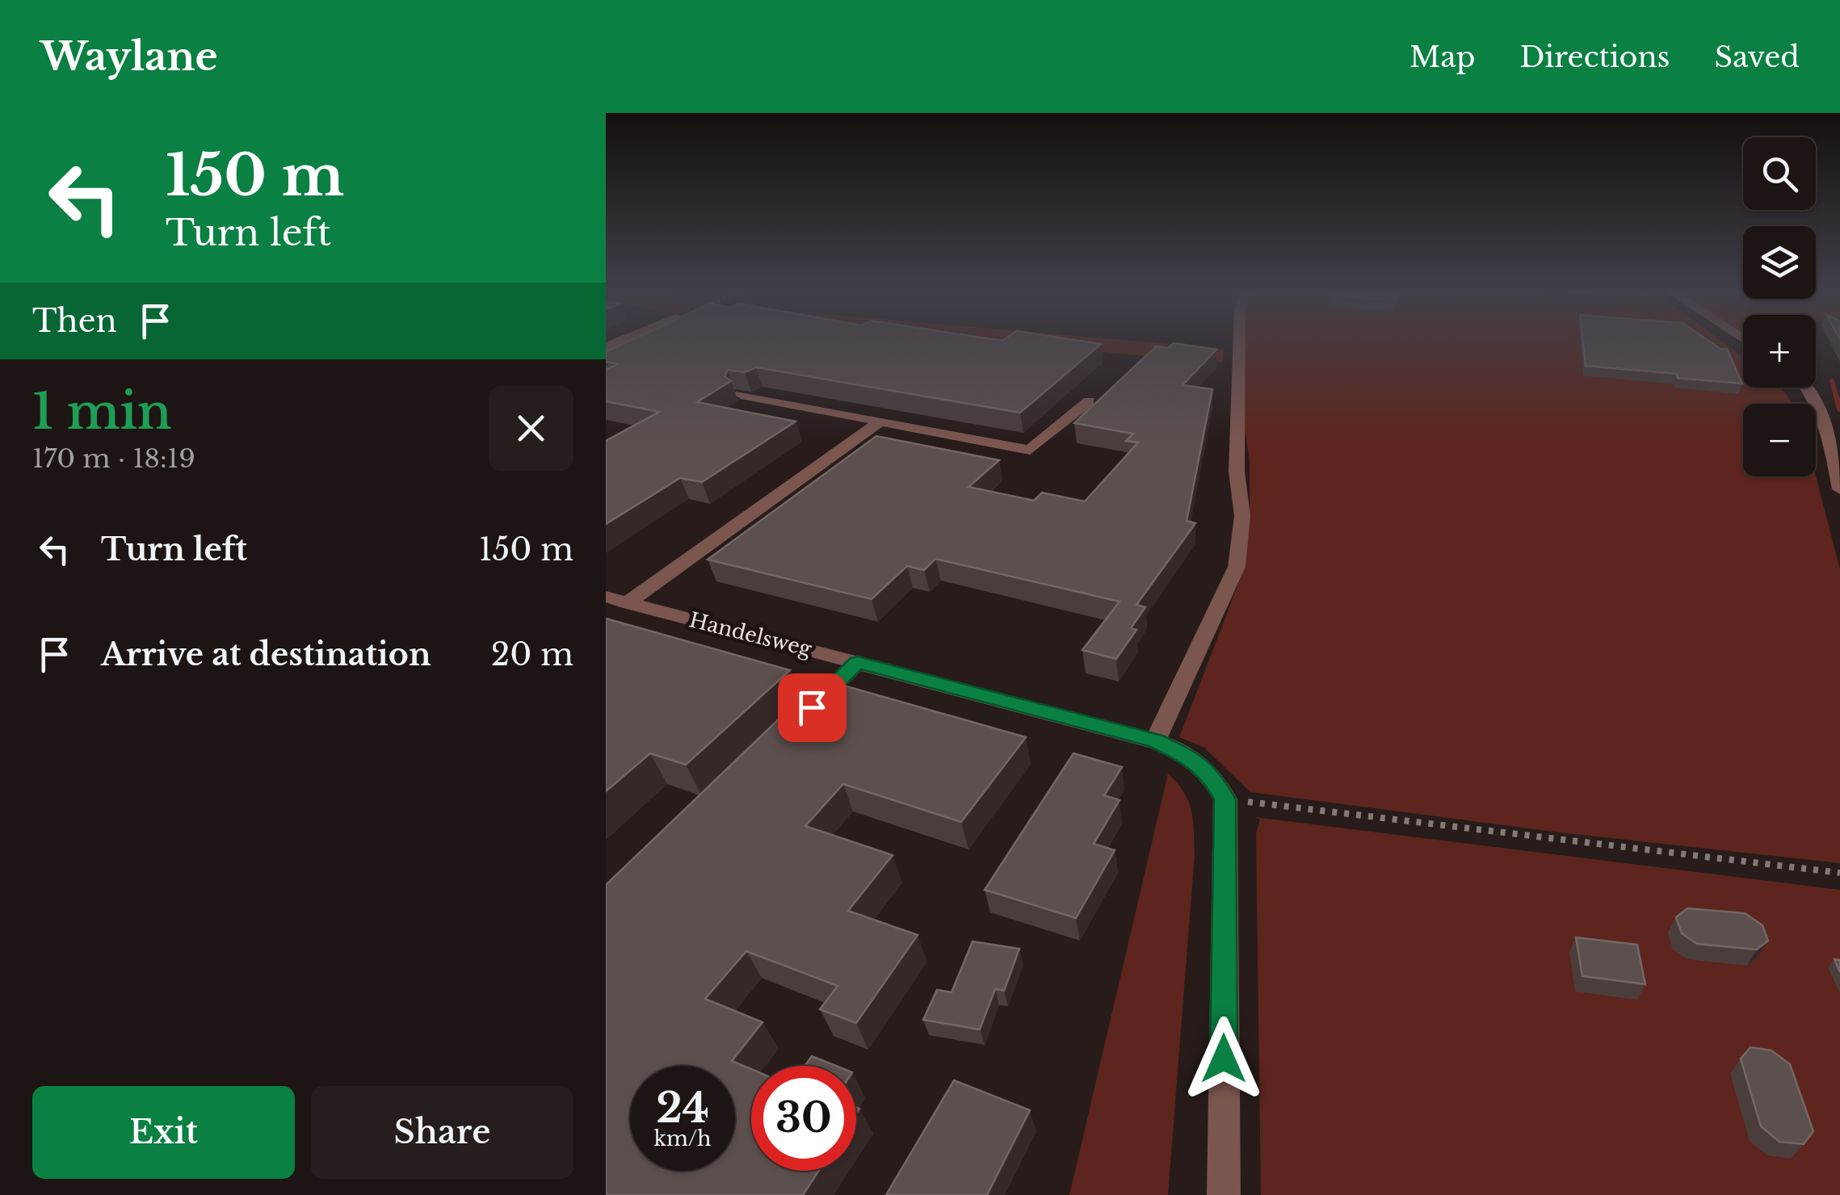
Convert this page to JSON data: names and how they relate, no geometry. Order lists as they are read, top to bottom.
{
  "streets": {
    "street": ["Handelsweg"]
  },
  "page": {
    "header": "Waylane",
    "nav": ["Map", "Directions", "Saved"],
    "turn": ["150 m", "Turn left"],
    "map_buttons": ["+", "−"],
    "then": "Then",
    "heading": ["1 min", "170 m · 18:19"],
    "list": [
      {
        "name": "Turn left",
        "value": "150 m"
      },
      {
        "name": "Arrive at destination",
        "value": "20 m"
      }
    ],
    "speed": "24 km/h",
    "limit": "30",
    "buttons": ["Exit", "Share"]
  }
}
